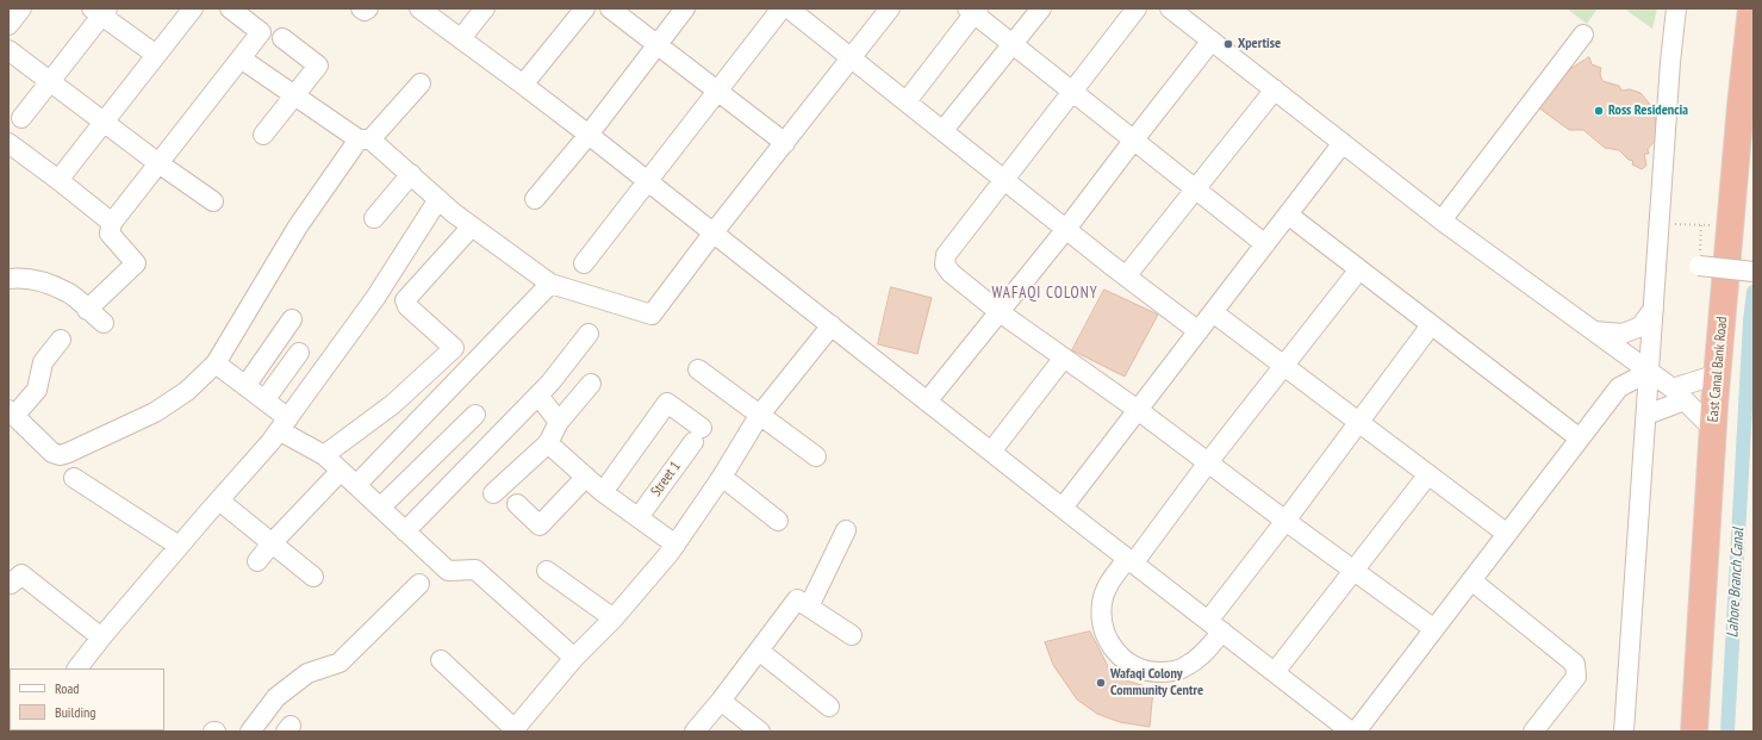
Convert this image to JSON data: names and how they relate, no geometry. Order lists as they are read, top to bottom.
{
  "streets": {
    "highway": ["East Canal Bank Road"],
    "street": ["Street 1"]
  },
  "districts": ["WAFAQI COLONY"],
  "water": ["Lahore Branch Canal"],
  "places": ["Xpertise", "Ross Residencia", "Wafaqi Colony Community Centre"],
  "legend": ["Road", "Building"]
}
